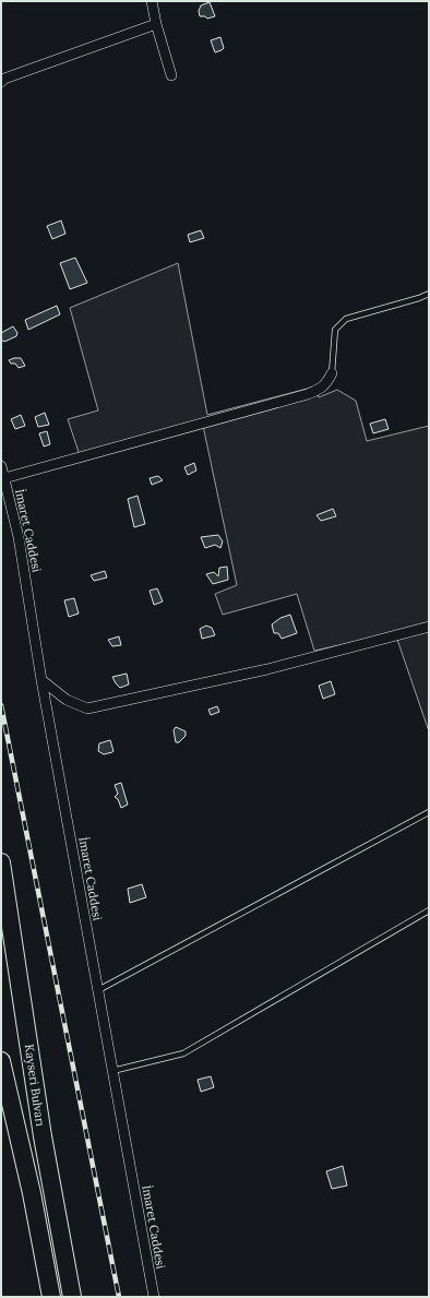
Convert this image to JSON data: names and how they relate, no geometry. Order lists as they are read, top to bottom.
{
  "streets": {
    "highway": ["Kayseri Bulvarı"],
    "street": ["İmaret Caddesi"]
  }
}
